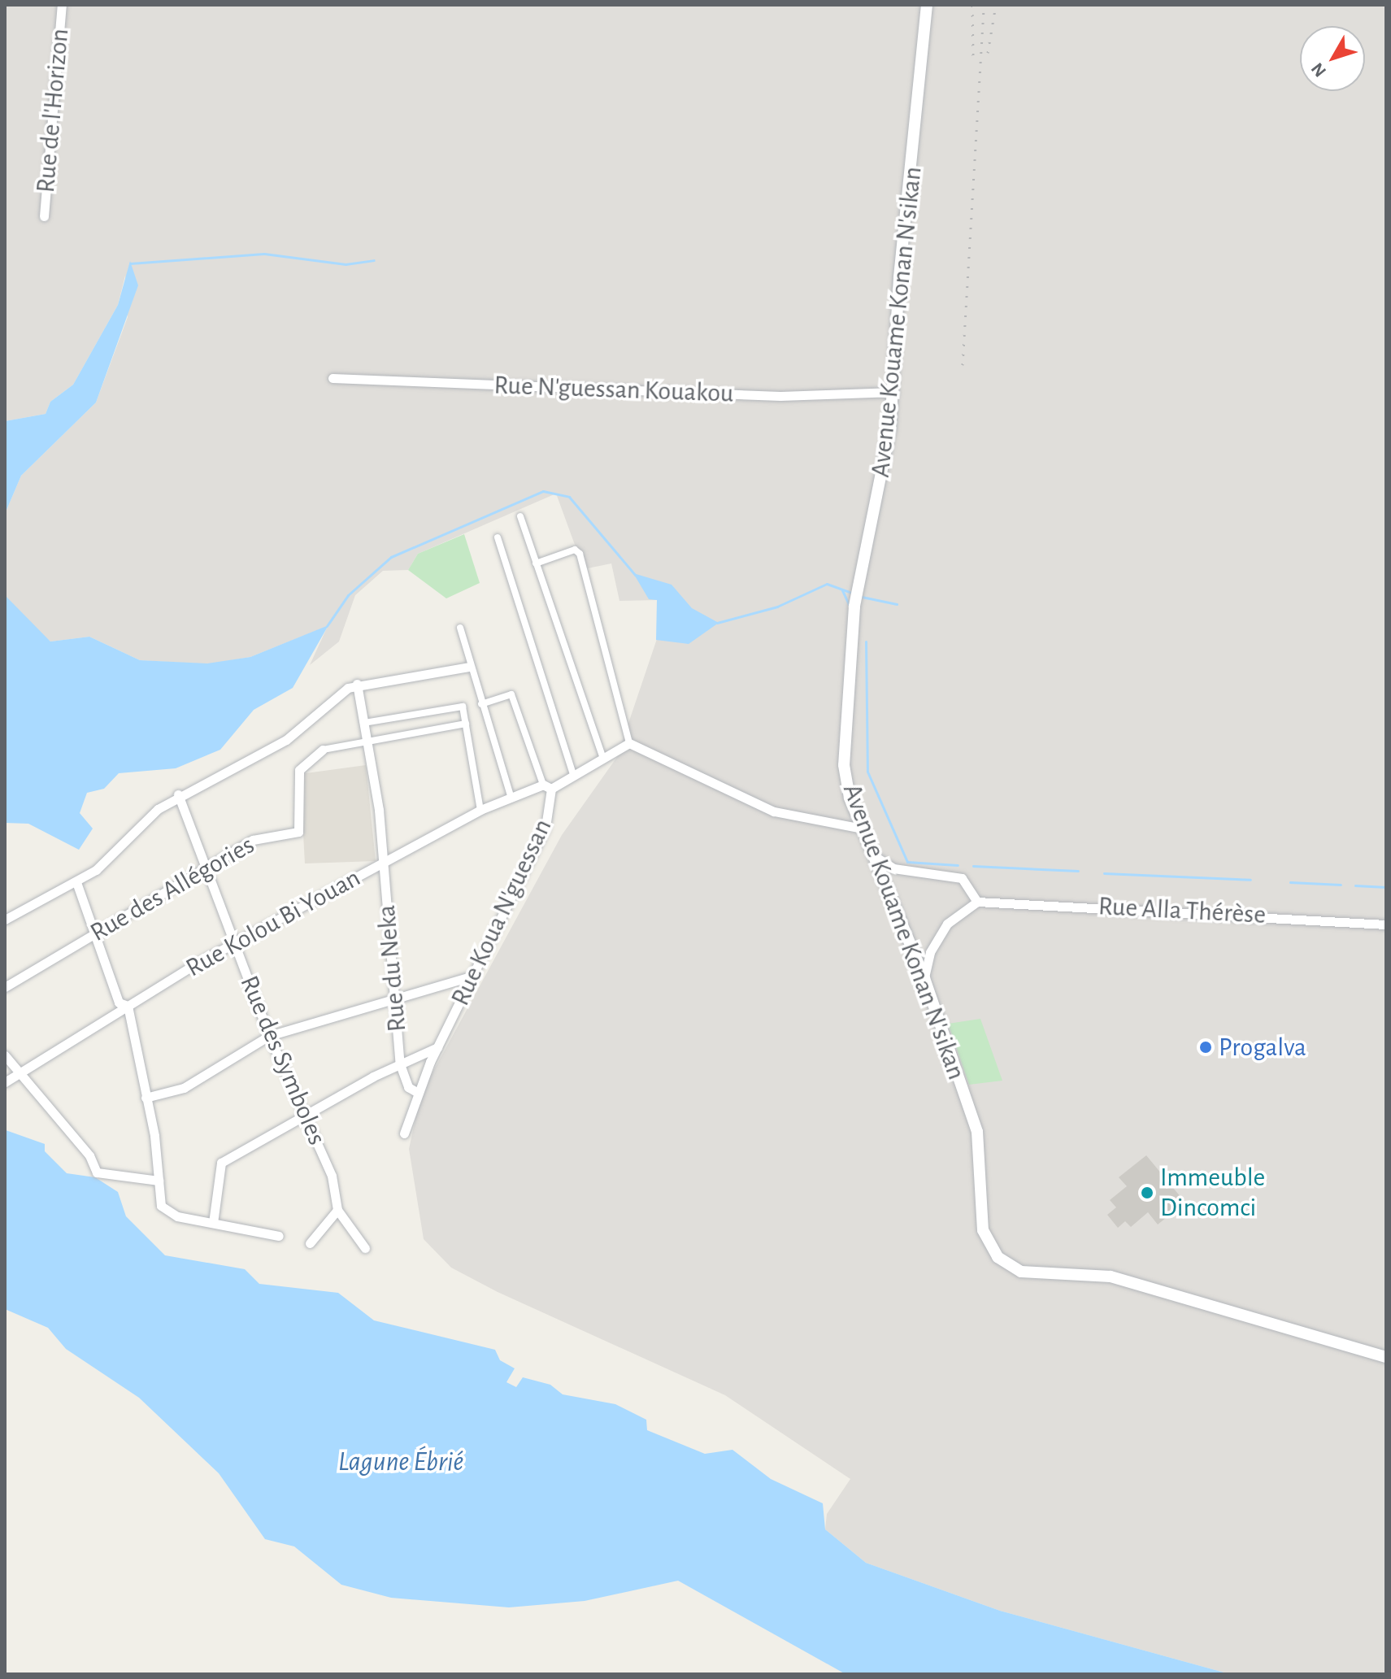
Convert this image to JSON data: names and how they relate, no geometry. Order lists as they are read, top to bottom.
{
  "streets": {
    "street": [
      "Rue de l'Horizon",
      "Avenue Kouame Konan N'sikan",
      "Rue N'guessan Kouakou",
      "Rue des Allégories",
      "Rue Alla Thérèse",
      "Rue Koua N'guessan",
      "Rue Kolou Bi Youan",
      "Rue du Neka",
      "Rue des Symboles"
    ]
  },
  "crossings": [
    ["Avenue Kouame Konan N'sikan", "Rue N'guessan Kouakou"],
    ["Rue des Allégories", "Rue des Symboles"],
    ["Rue Koua N'guessan", "Rue Kolou Bi Youan"],
    ["Rue Koua N'guessan", "Rue du Neka"],
    ["Rue Kolou Bi Youan", "Rue du Neka"],
    ["Rue Kolou Bi Youan", "Rue des Symboles"]
  ],
  "water": ["Lagune Ébrié"],
  "places": ["Progalva", "Immeuble Dincomci"],
  "north": "bottom left"
}
